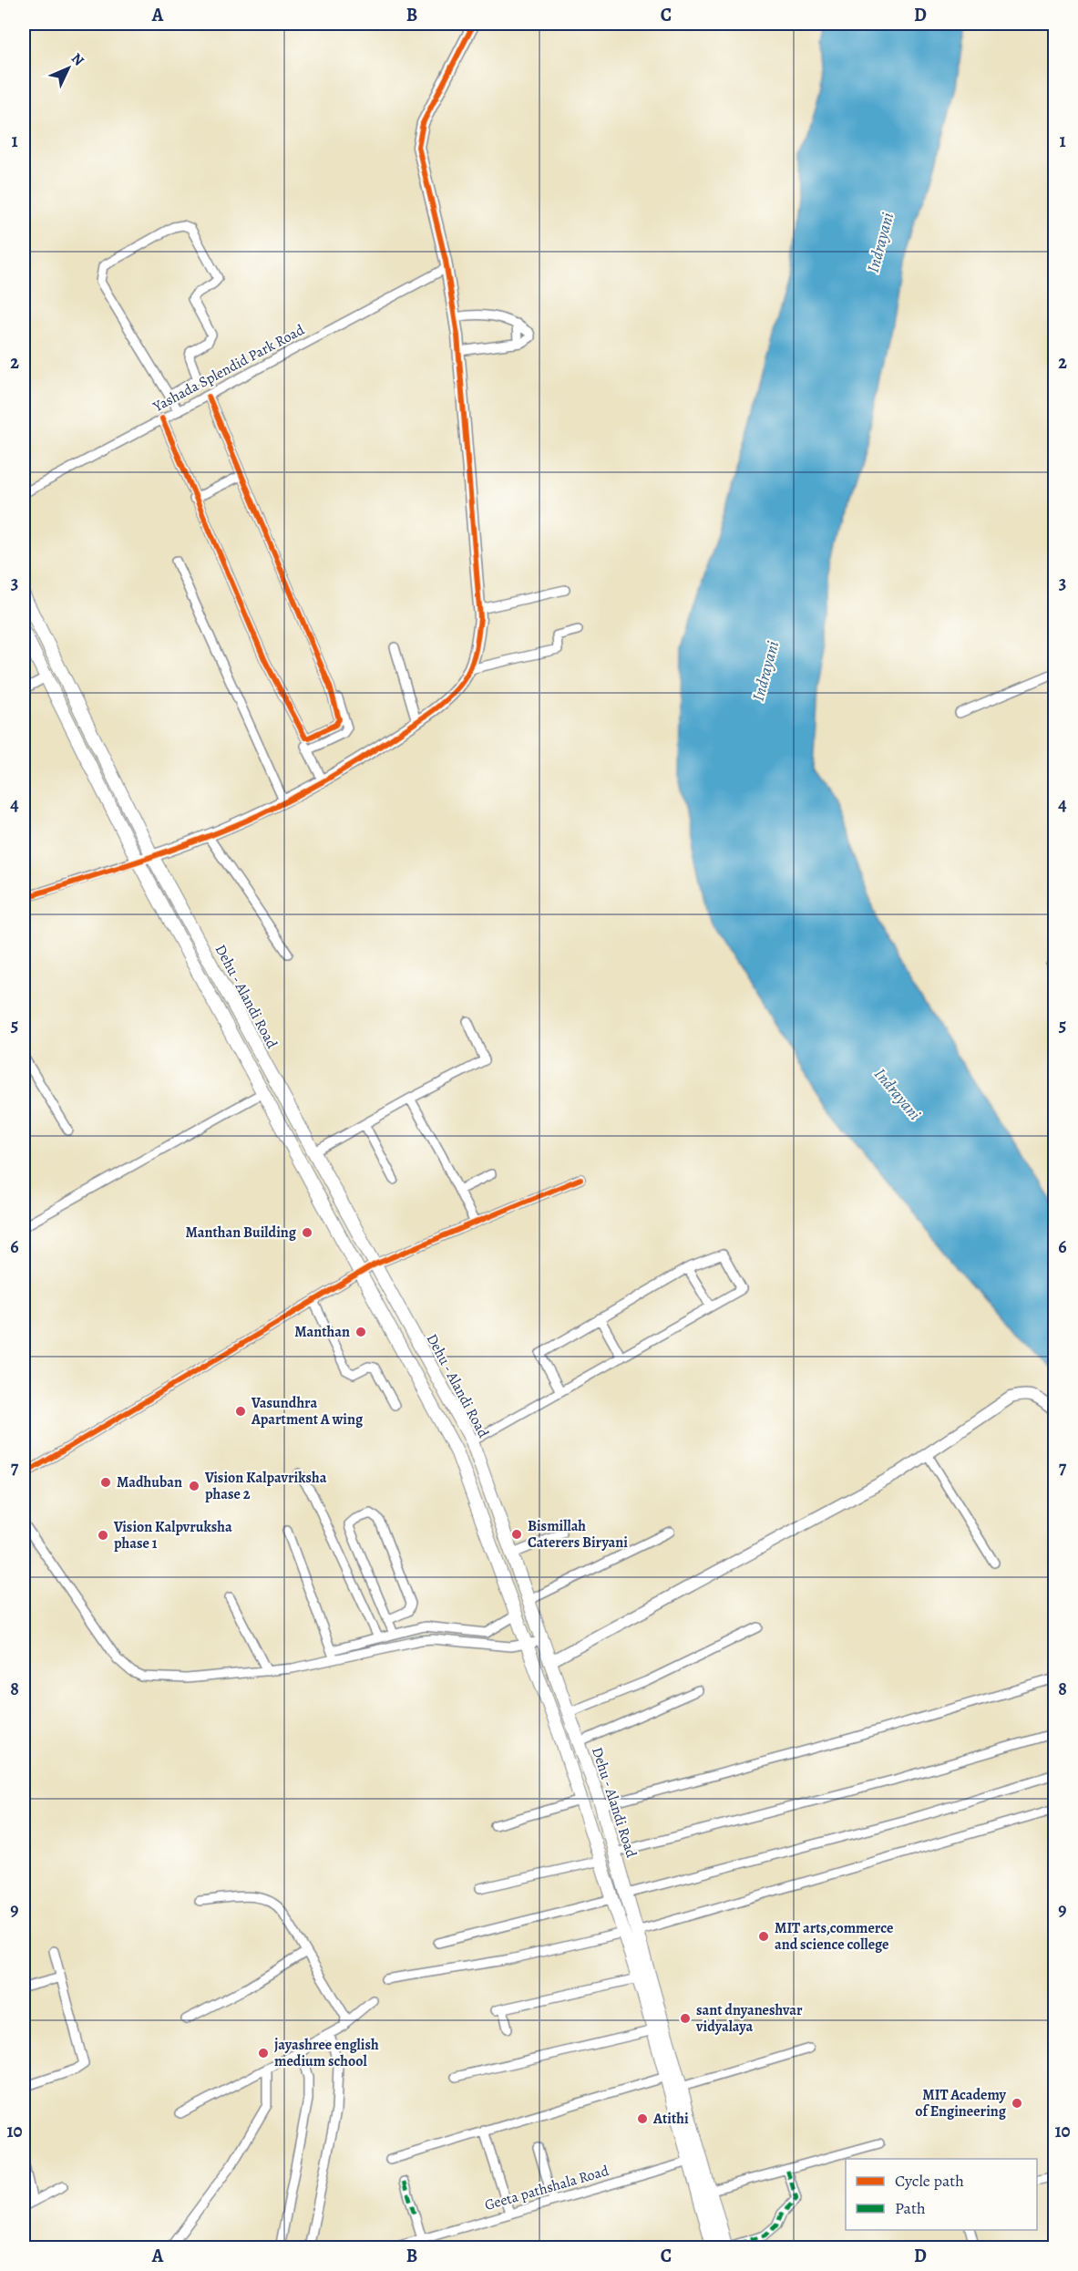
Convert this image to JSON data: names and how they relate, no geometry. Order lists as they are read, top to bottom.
{
  "streets": {
    "main road": ["Dehu - Alandi Road"],
    "street": ["Yashada Splendid Park Road", "Geeta pathshala Road"]
  },
  "crossings": [
    ["Dehu - Alandi Road", "Geeta pathshala Road"]
  ],
  "water": ["Indrayani"],
  "places": [
    "Manthan Building",
    "Manthan",
    "Vasundhra Apartment A wing",
    "Madhuban",
    "Vision Kalpavriksha phase 2",
    "Bismillah Caterers Biryani",
    "Vision Kalpvruksha phase 1",
    "MIT arts,commerce and science college",
    "sant dnyaneshvar vidyalaya",
    "jayashree english medium school",
    "MIT Academy of Engineering",
    "Atithi"
  ],
  "legend": ["Cycle path", "Path"],
  "north": "top right",
  "grid": {
    "columns": [
      "A",
      "B",
      "C",
      "D"
    ],
    "rows": [
      "1",
      "2",
      "3",
      "4",
      "5",
      "6",
      "7",
      "8",
      "9",
      "10"
    ]
  }
}
